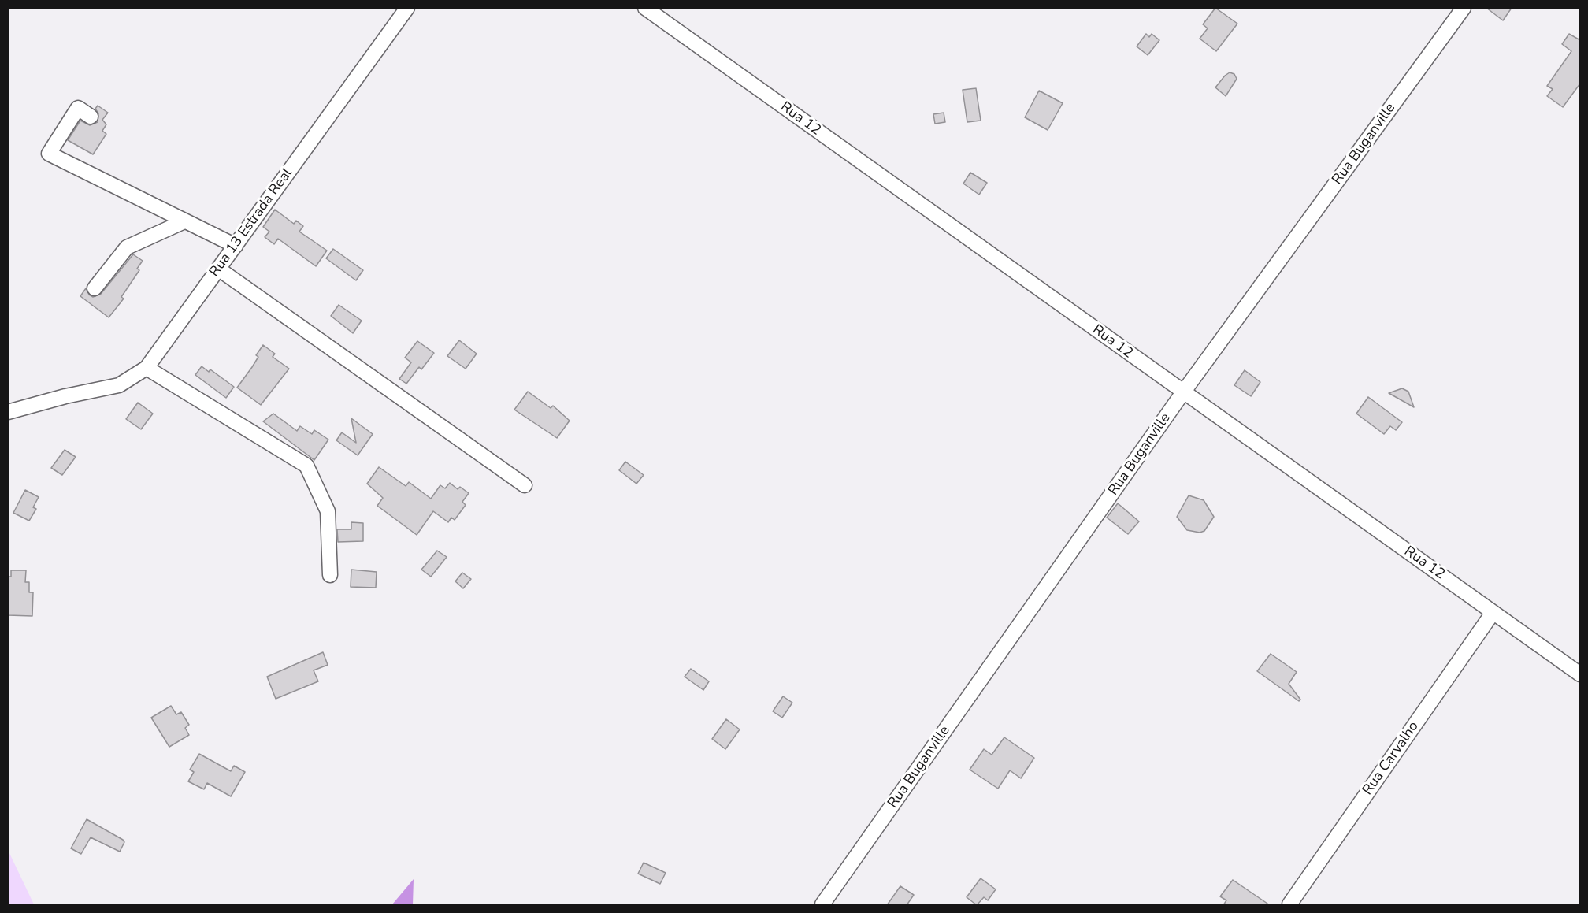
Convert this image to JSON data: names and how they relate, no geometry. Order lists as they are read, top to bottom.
{
  "streets": {
    "street": [
      "Rua 12",
      "Rua Buganville",
      "Rua 13 Estrada Real",
      "Rua Carvalho"
    ]
  },
  "crossings": [
    ["Rua 12", "Rua Buganville"],
    ["Rua 12", "Rua Carvalho"]
  ]
}
